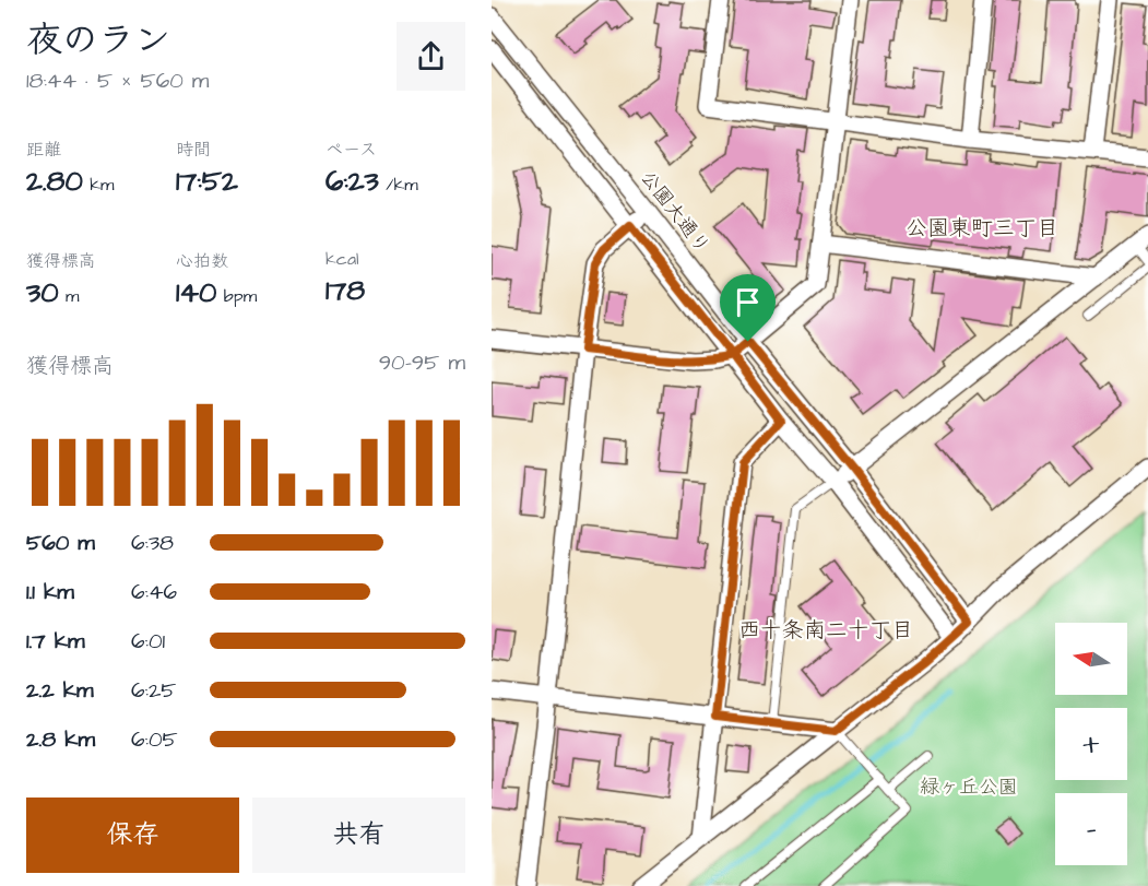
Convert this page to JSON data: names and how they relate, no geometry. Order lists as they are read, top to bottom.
{
  "streets": {
    "street": ["公園大通り"]
  },
  "districts": ["公園東町三丁目", "西十条南二十丁目"],
  "parks": ["緑ヶ丘公園"],
  "north": "left",
  "page": {
    "heading": ["夜のラン", "18:44 · 5 × 560 m"],
    "stats": [
      ["距離", "2.80 km"],
      ["時間", "17:52"],
      ["ペース", "6:23 /km"],
      ["獲得標高", "30 m"],
      ["心拍数", "140 bpm"],
      ["kcal", "178"]
    ],
    "chart": ["獲得標高", "90–95 m"],
    "list": [
      {
        "name": "560 m",
        "note": "6:38"
      },
      {
        "name": "1.1 km",
        "note": "6:46"
      },
      {
        "name": "1.7 km",
        "note": "6:01"
      },
      {
        "name": "2.2 km",
        "note": "6:25"
      },
      {
        "name": "2.8 km",
        "note": "6:05"
      }
    ],
    "map_buttons": ["+", "−"],
    "buttons": ["保存", "共有"]
  }
}
